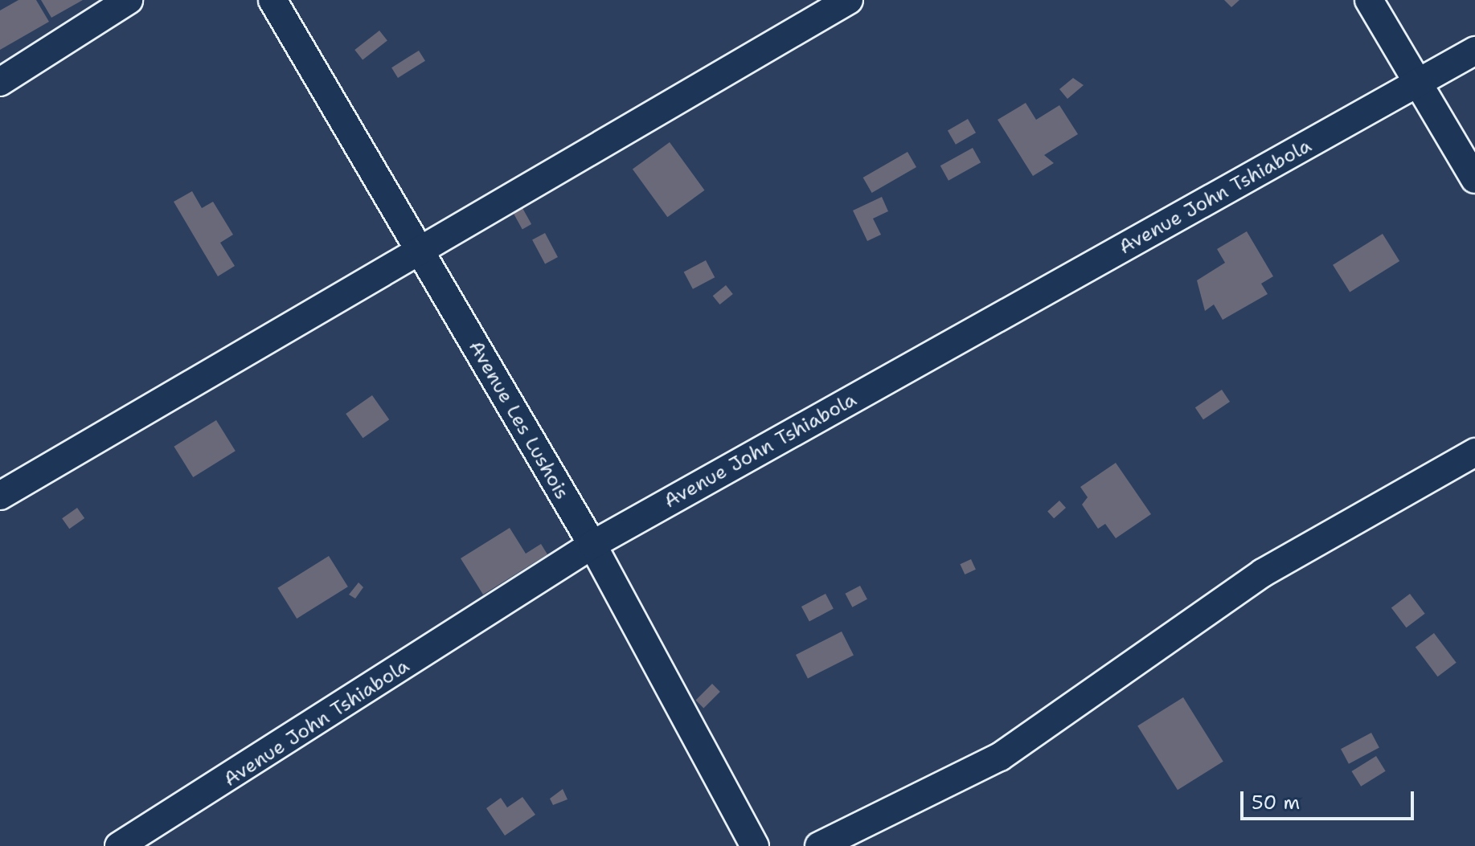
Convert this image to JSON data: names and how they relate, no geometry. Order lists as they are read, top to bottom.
{
  "streets": {
    "street": ["Avenue John Tshiabola", "Avenue Les Lushois"]
  },
  "crossings": [
    ["Avenue John Tshiabola", "Avenue Les Lushois"]
  ],
  "scale_bar": "50 m"
}
